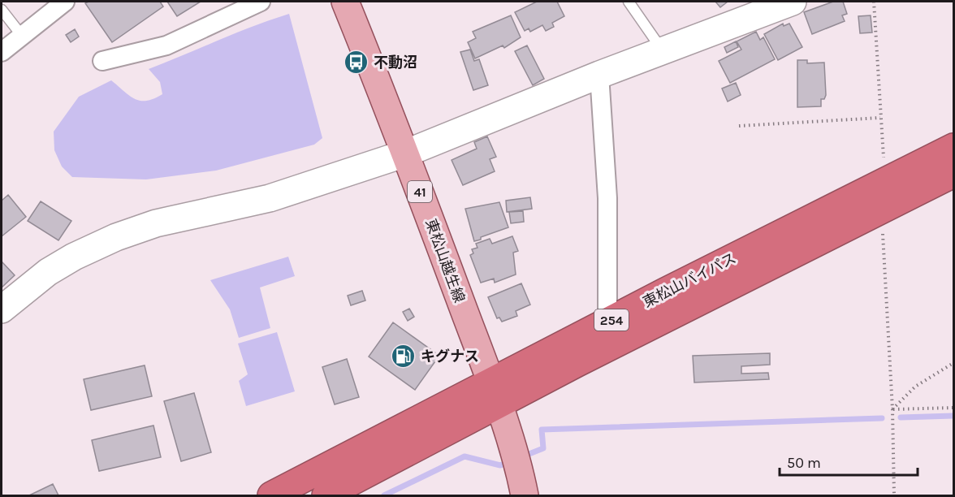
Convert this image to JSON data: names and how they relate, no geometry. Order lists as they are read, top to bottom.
{
  "streets": {
    "highway": ["東松山バイパス", "254"],
    "main road": ["41", "東松山越生線"]
  },
  "crossings": [
    ["東松山越生線", "東松山バイパス"]
  ],
  "places": {
    "bus stop": ["不動沼"],
    "fuel station": ["キグナス"]
  },
  "scale_bar": "50 m"
}
